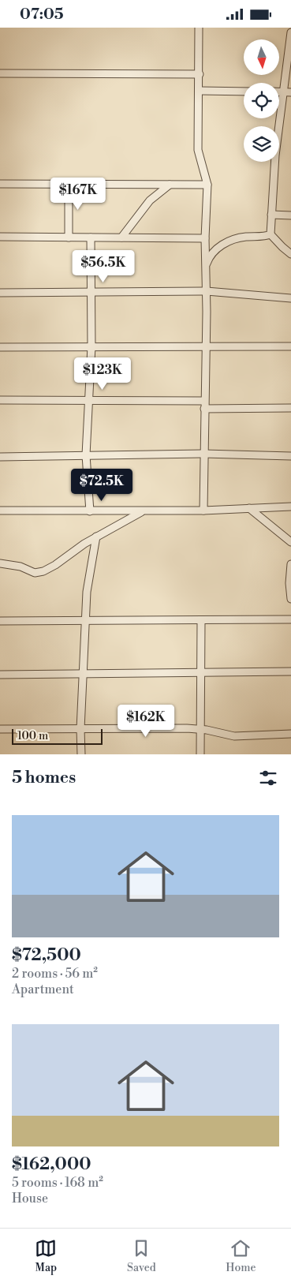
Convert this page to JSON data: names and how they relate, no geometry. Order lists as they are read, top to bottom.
{
  "scale_bar": "100 m",
  "north": "bottom",
  "page": {
    "status": "07:05",
    "price": [
      "$167K",
      "$56.5K",
      "$123K",
      "$72.5K",
      "$162K"
    ],
    "scale": "100 m",
    "heading": "5 homes",
    "list": [
      {
        "name": "$72,500",
        "note": "2 rooms · 56 m² · Apartment"
      },
      {
        "name": "$162,000",
        "note": "5 rooms · 168 m² · House"
      }
    ],
    "tabs": ["Map", "Saved", "Home"]
  }
}
